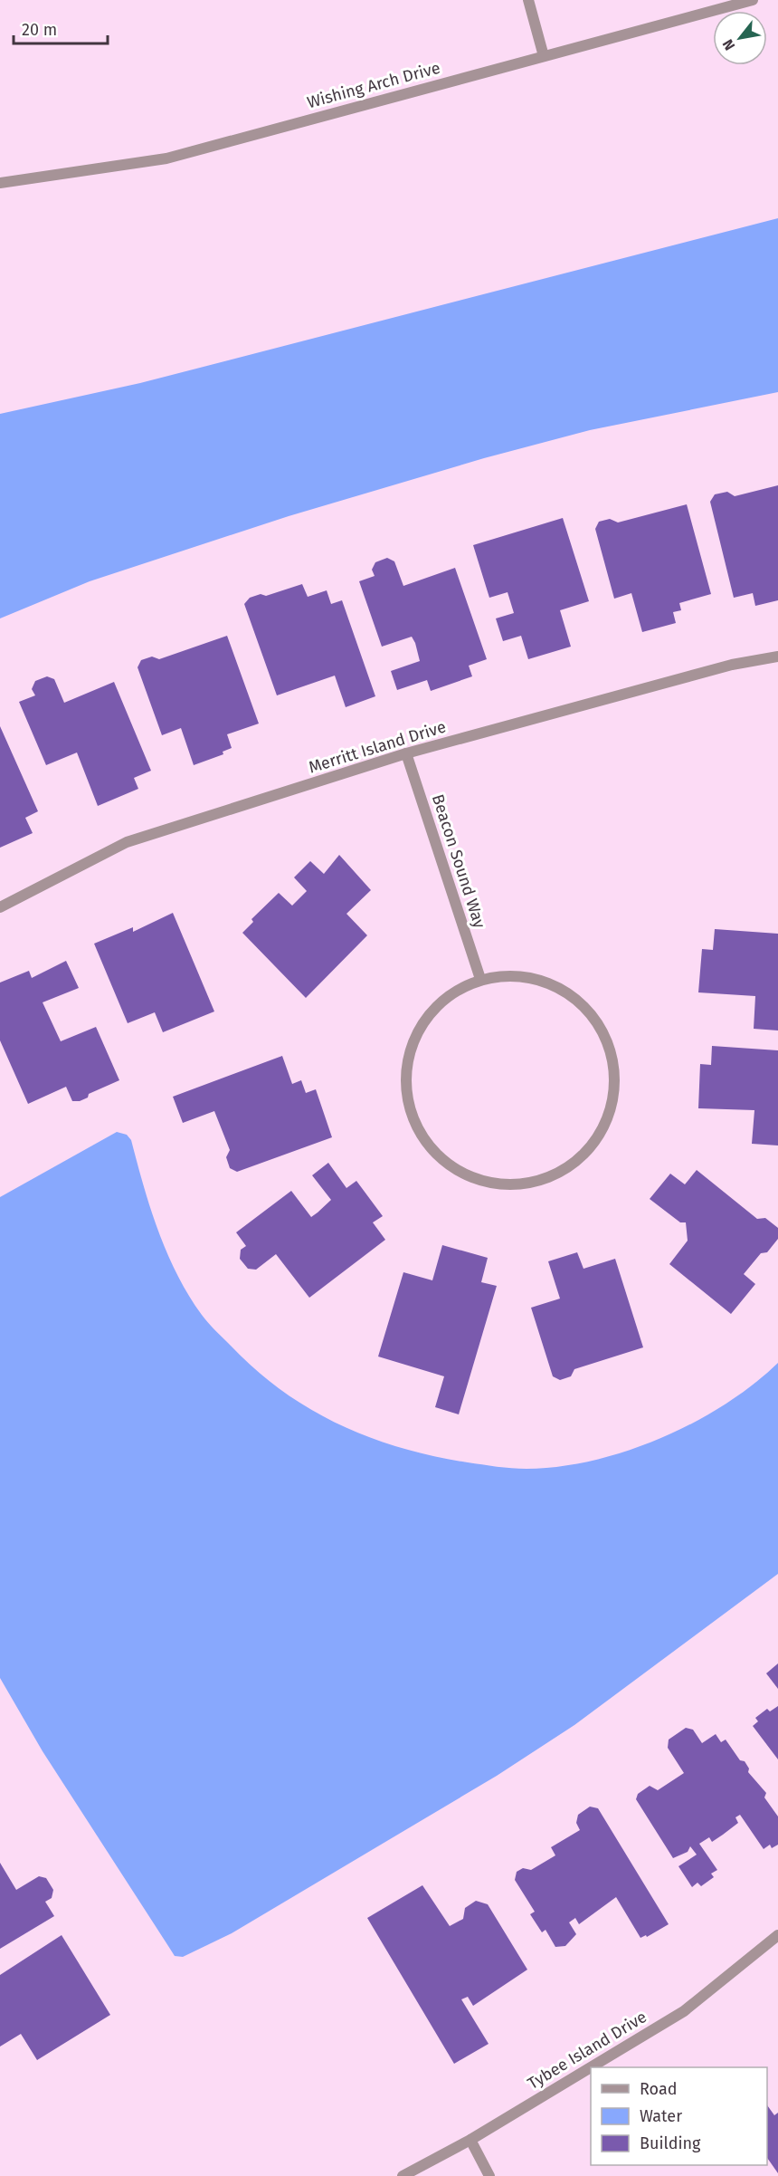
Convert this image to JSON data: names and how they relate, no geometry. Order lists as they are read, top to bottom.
{
  "streets": {
    "street": [
      "Wishing Arch Drive",
      "Merritt Island Drive",
      "Beacon Sound Way",
      "Tybee Island Drive"
    ]
  },
  "crossings": [
    ["Merritt Island Drive", "Beacon Sound Way"]
  ],
  "legend": ["Road", "Water", "Building"],
  "scale_bar": "20 m",
  "north": "bottom left"
}
